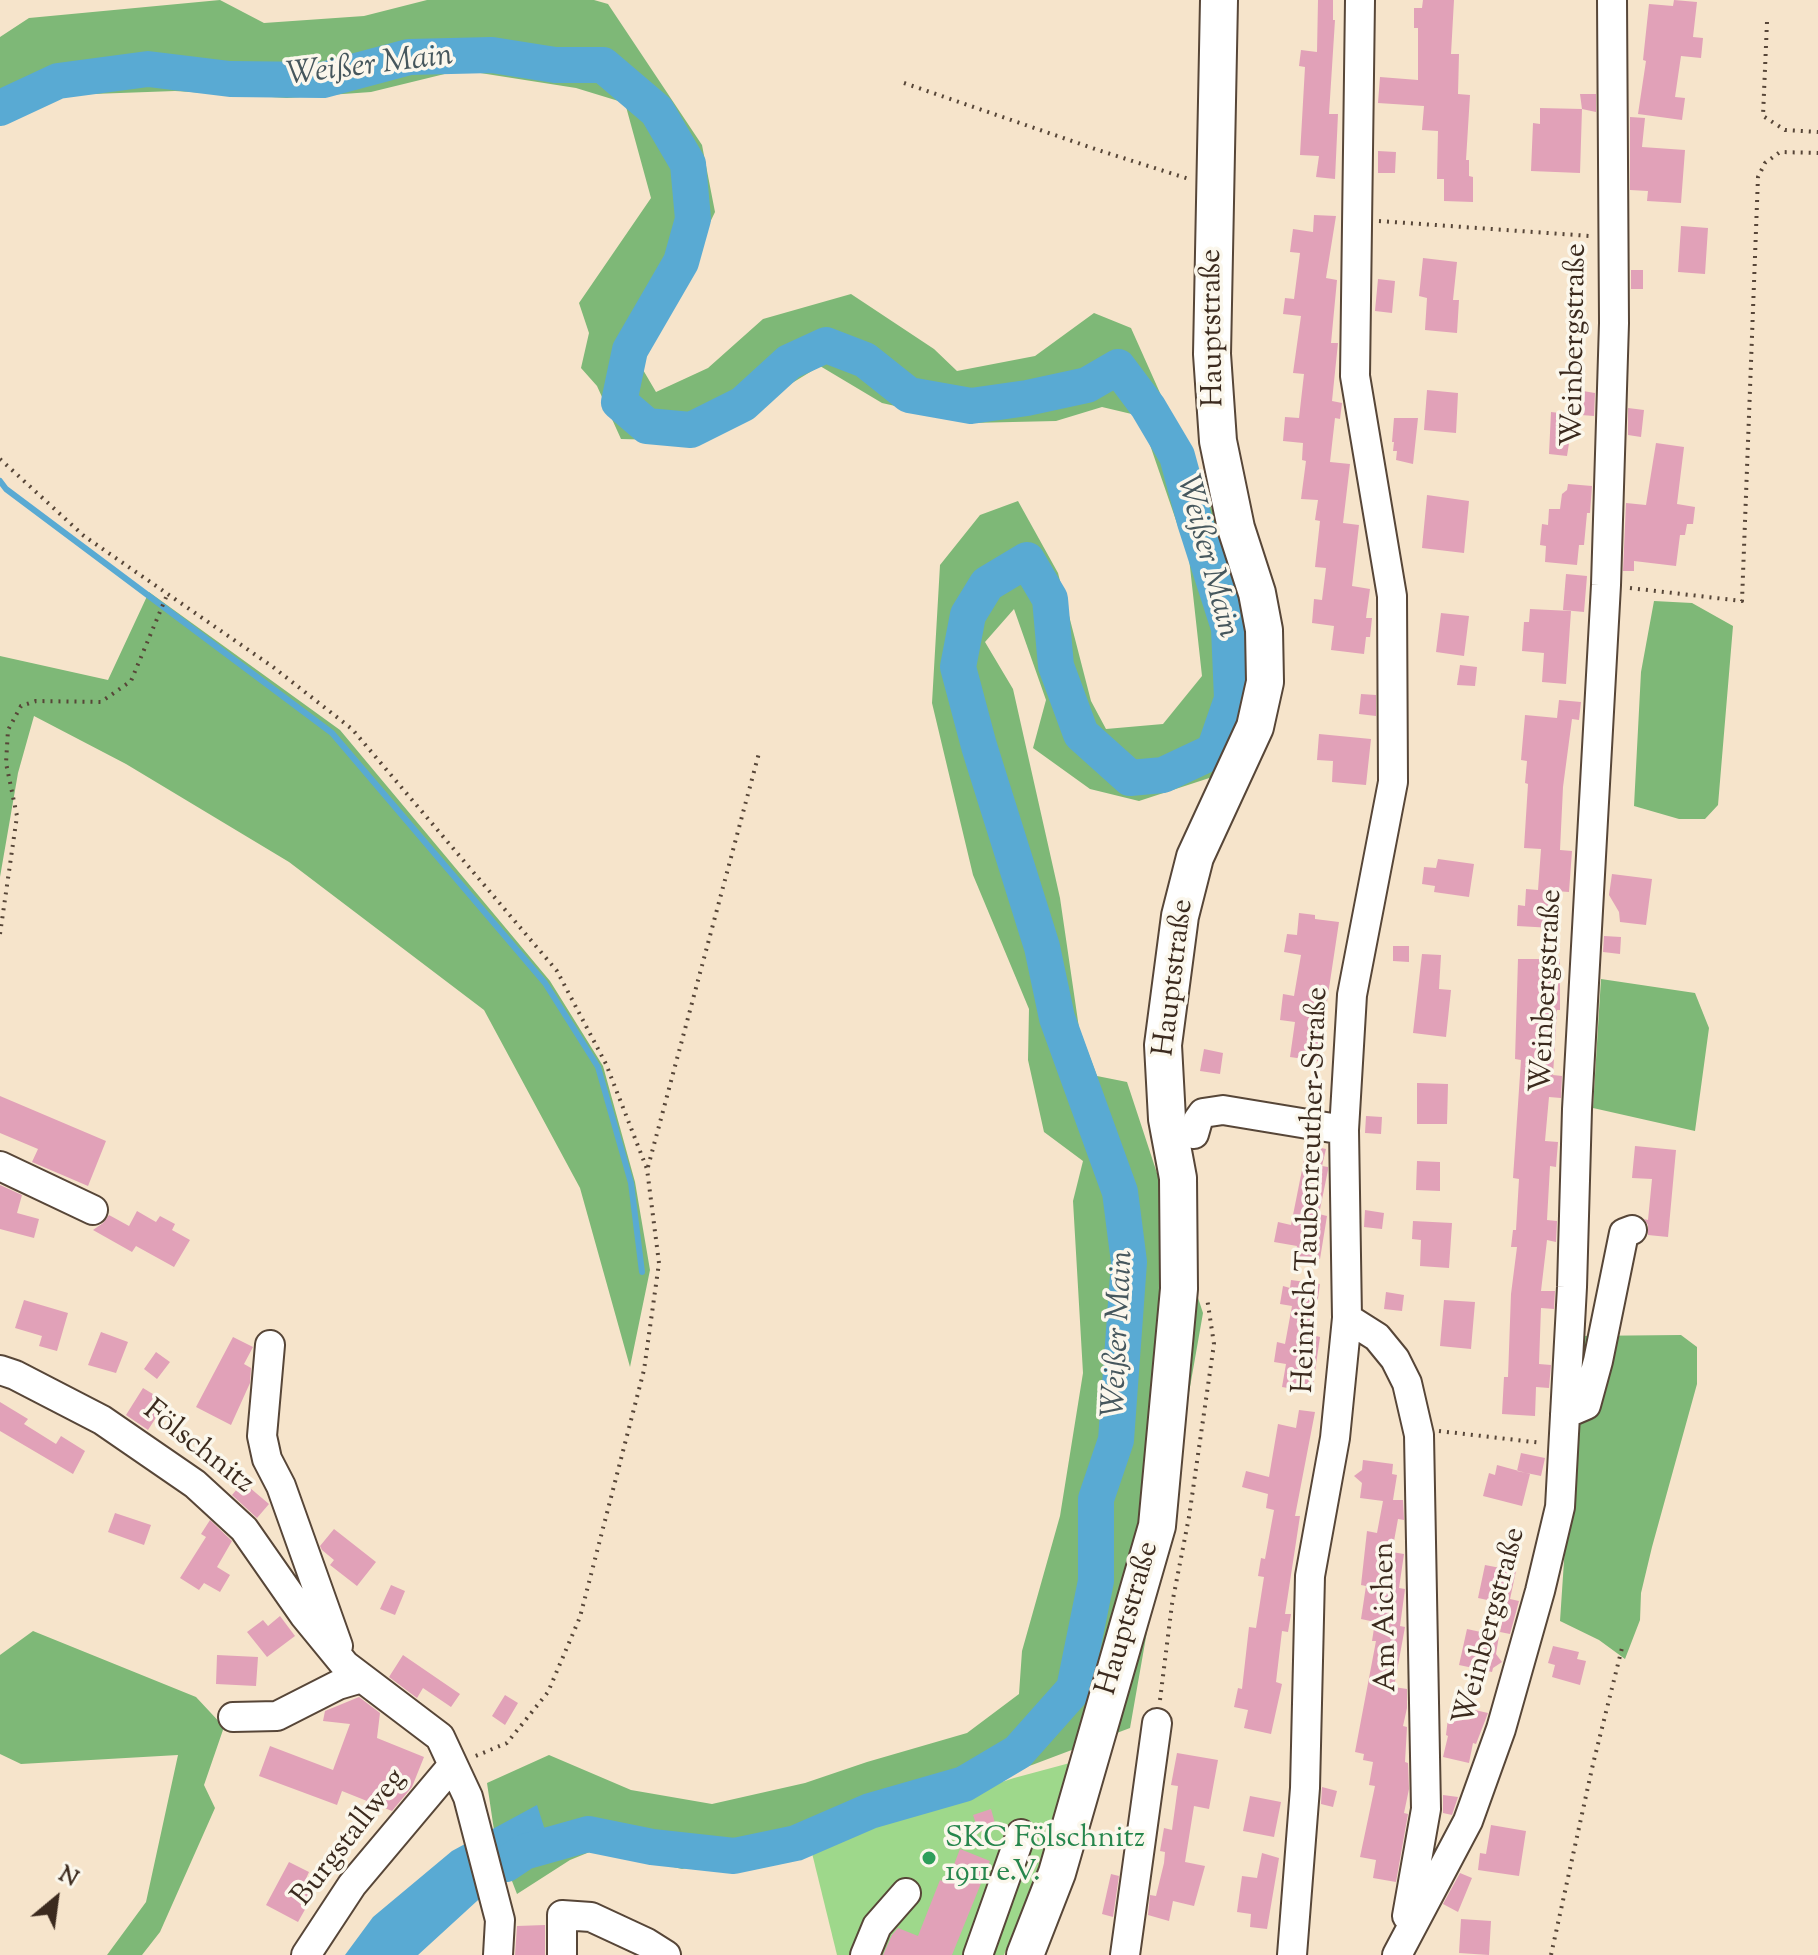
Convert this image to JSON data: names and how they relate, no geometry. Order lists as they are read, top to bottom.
{
  "streets": {
    "main road": ["Hauptstraße"],
    "street": [
      "Weinbergstraße",
      "Heinrich-Taubenreuther-Straße",
      "Fölschnitz",
      "Am Aichen",
      "Burgstallweg"
    ]
  },
  "crossings": [
    ["Weinbergstraße", "Am Aichen"],
    ["Heinrich-Taubenreuther-Straße", "Am Aichen"],
    ["Fölschnitz", "Burgstallweg"]
  ],
  "water": ["Weißer Main"],
  "places": ["SKC Fölschnitz 1911 e.V."],
  "north": "top right"
}
